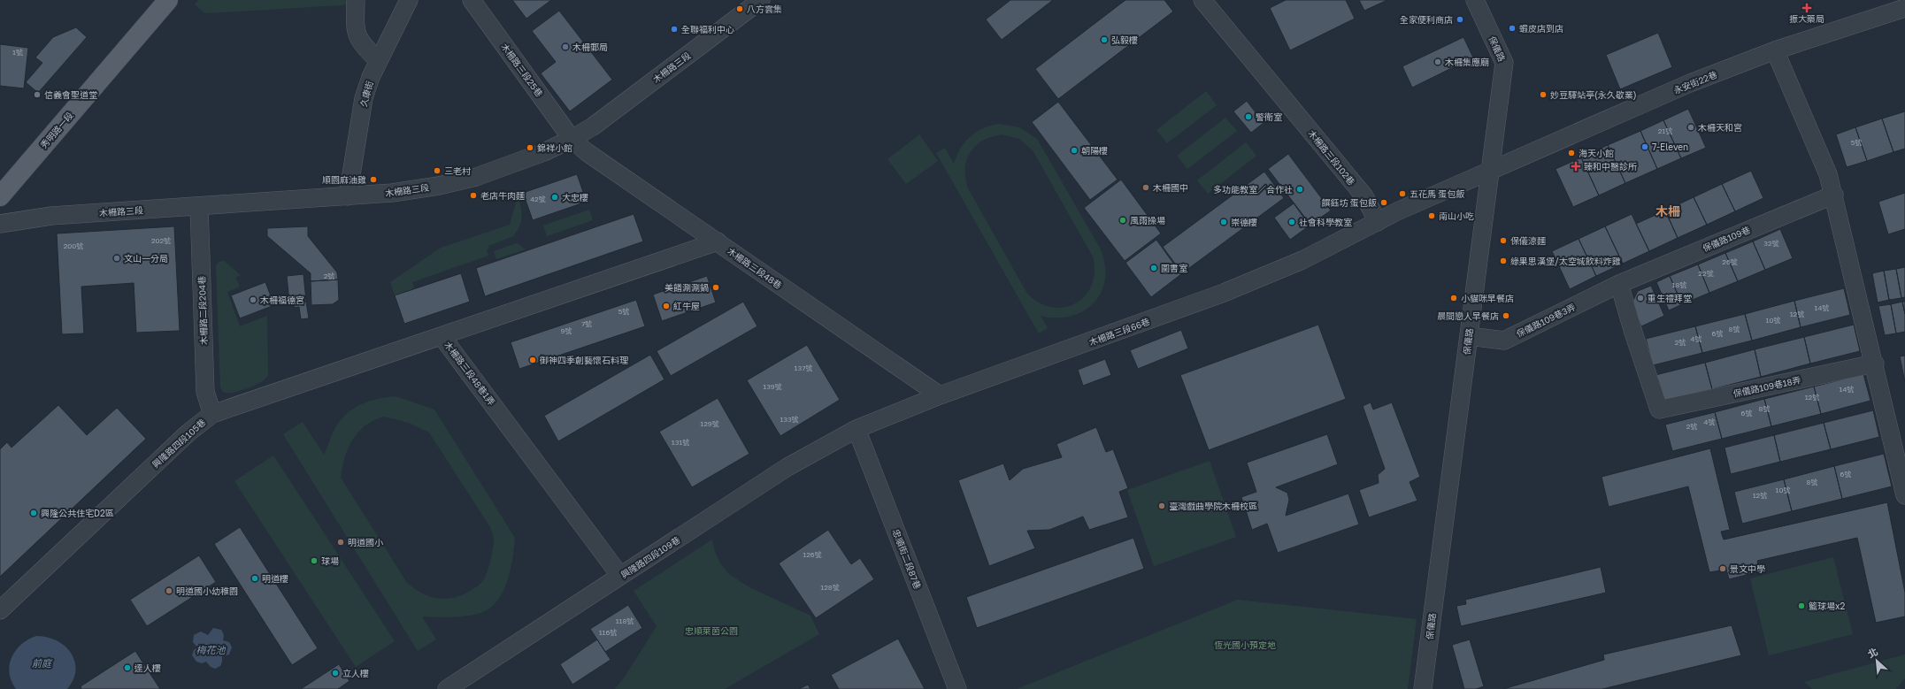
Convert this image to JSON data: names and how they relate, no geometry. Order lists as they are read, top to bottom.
{
  "streets": {
    "main road": ["秀明路一段"],
    "street": [
      "保儀路",
      "木柵路三段",
      "木柵路三段25巷",
      "永安街22巷",
      "久康街",
      "木柵路三段102巷",
      "保儀路109巷",
      "木柵路三段48巷",
      "木柵路二段204巷",
      "保儀路109巷3弄",
      "木柵路三段66巷",
      "木柵路三段48巷1弄",
      "保儀路109巷18弄",
      "興隆路四段105巷",
      "興隆路四段109巷",
      "忠順街二段87巷"
    ]
  },
  "crossings": [
    ["保儀路", "永安街22巷"],
    ["保儀路", "保儀路109巷3弄"],
    ["木柵路三段", "木柵路三段25巷"],
    ["木柵路三段", "久康街"],
    ["木柵路三段", "木柵路三段48巷"],
    ["木柵路三段", "木柵路二段204巷"],
    ["木柵路三段25巷", "木柵路三段48巷"],
    ["木柵路三段102巷", "木柵路三段66巷"],
    ["保儀路109巷", "保儀路109巷3弄"],
    ["保儀路109巷", "保儀路109巷18弄"],
    ["木柵路三段48巷", "木柵路三段66巷"],
    ["木柵路三段48巷", "木柵路三段48巷1弄"],
    ["木柵路二段204巷", "興隆路四段105巷"],
    ["保儀路109巷3弄", "保儀路109巷18弄"],
    ["木柵路三段66巷", "興隆路四段109巷"],
    ["木柵路三段66巷", "忠順街二段87巷"],
    ["木柵路三段48巷1弄", "興隆路四段105巷"],
    ["木柵路三段48巷1弄", "興隆路四段109巷"],
    ["興隆路四段109巷", "忠順街二段87巷"]
  ],
  "districts": ["木柵"],
  "water": ["梅花池", "前庭"],
  "parks": ["忠順萊茵公園", "恆光國小預定地"],
  "places": {
    "health": ["振大藥局", "臻和中醫診所"],
    "other": [
      "八方雲集",
      "全家便利商店",
      "蝦皮店到店",
      "全聯福利中心",
      "弘毅樓",
      "木柵郵局",
      "木柵集應廟",
      "信義會聖道堂",
      "妙豆驛站亭(永久歇業)",
      "警衛室",
      "木柵天和宮",
      "7-Eleven",
      "錦祥小館",
      "朝陽樓",
      "海天小館",
      "三老村",
      "順園麻油雞",
      "木柵國中",
      "多功能教室／合作社",
      "五花馬 蛋包飯",
      "老店牛肉麵",
      "大忠樓",
      "饌鈺坊 蛋包飯",
      "南山小吃",
      "風雨操場",
      "崇德樓",
      "社會科學教室",
      "保儀涼麵",
      "文山一分局",
      "綠果思漢堡/太空城飲料炸雞",
      "圖書室",
      "美饍涮涮鍋",
      "小貓咪早餐店",
      "重生禮拜堂",
      "木柵福德宮",
      "紅牛屋",
      "晨間戀人早餐店",
      "御神四季創藝懷石料理",
      "臺灣戲曲學院木柵校區",
      "興隆公共住宅D2區",
      "明道國小",
      "球場",
      "景文中學",
      "明道樓",
      "明道國小幼稚園",
      "籃球場x2",
      "達人樓",
      "立人樓"
    ]
  },
  "house_numbers": [
    "1號",
    "21號",
    "5號",
    "42號",
    "202號",
    "32號",
    "200號",
    "26號",
    "22號",
    "2號",
    "18號",
    "14號",
    "5號",
    "12號",
    "10號",
    "7號",
    "8號",
    "9號",
    "6號",
    "4號",
    "2號",
    "137號",
    "139號",
    "14號",
    "12號",
    "8號",
    "6號",
    "133號",
    "4號",
    "129號",
    "2號",
    "131號",
    "6號",
    "8號",
    "10號",
    "12號",
    "126號",
    "128號",
    "118號",
    "116號"
  ],
  "north": "top left"
}
